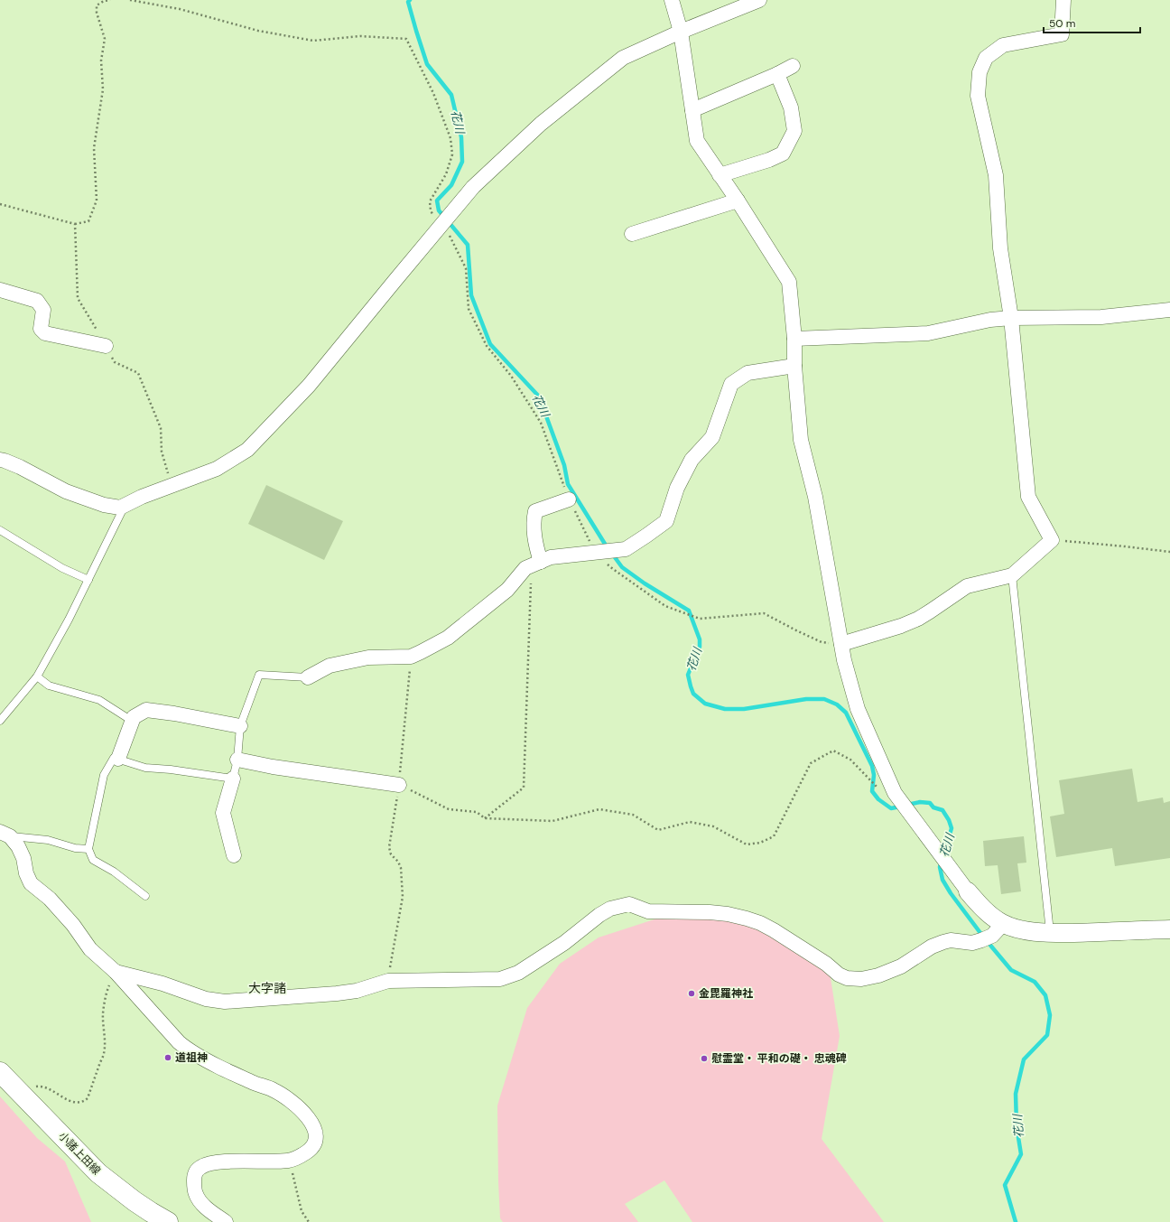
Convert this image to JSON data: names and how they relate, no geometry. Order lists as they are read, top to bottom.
{
  "streets": {
    "main road": ["小諸上田線"]
  },
  "districts": ["大字諸"],
  "water": ["花川"],
  "places": ["金毘羅神社", "道祖神", "慰霊堂・ 平和の礎・ 忠魂碑"],
  "scale_bar": "50 m"
}
